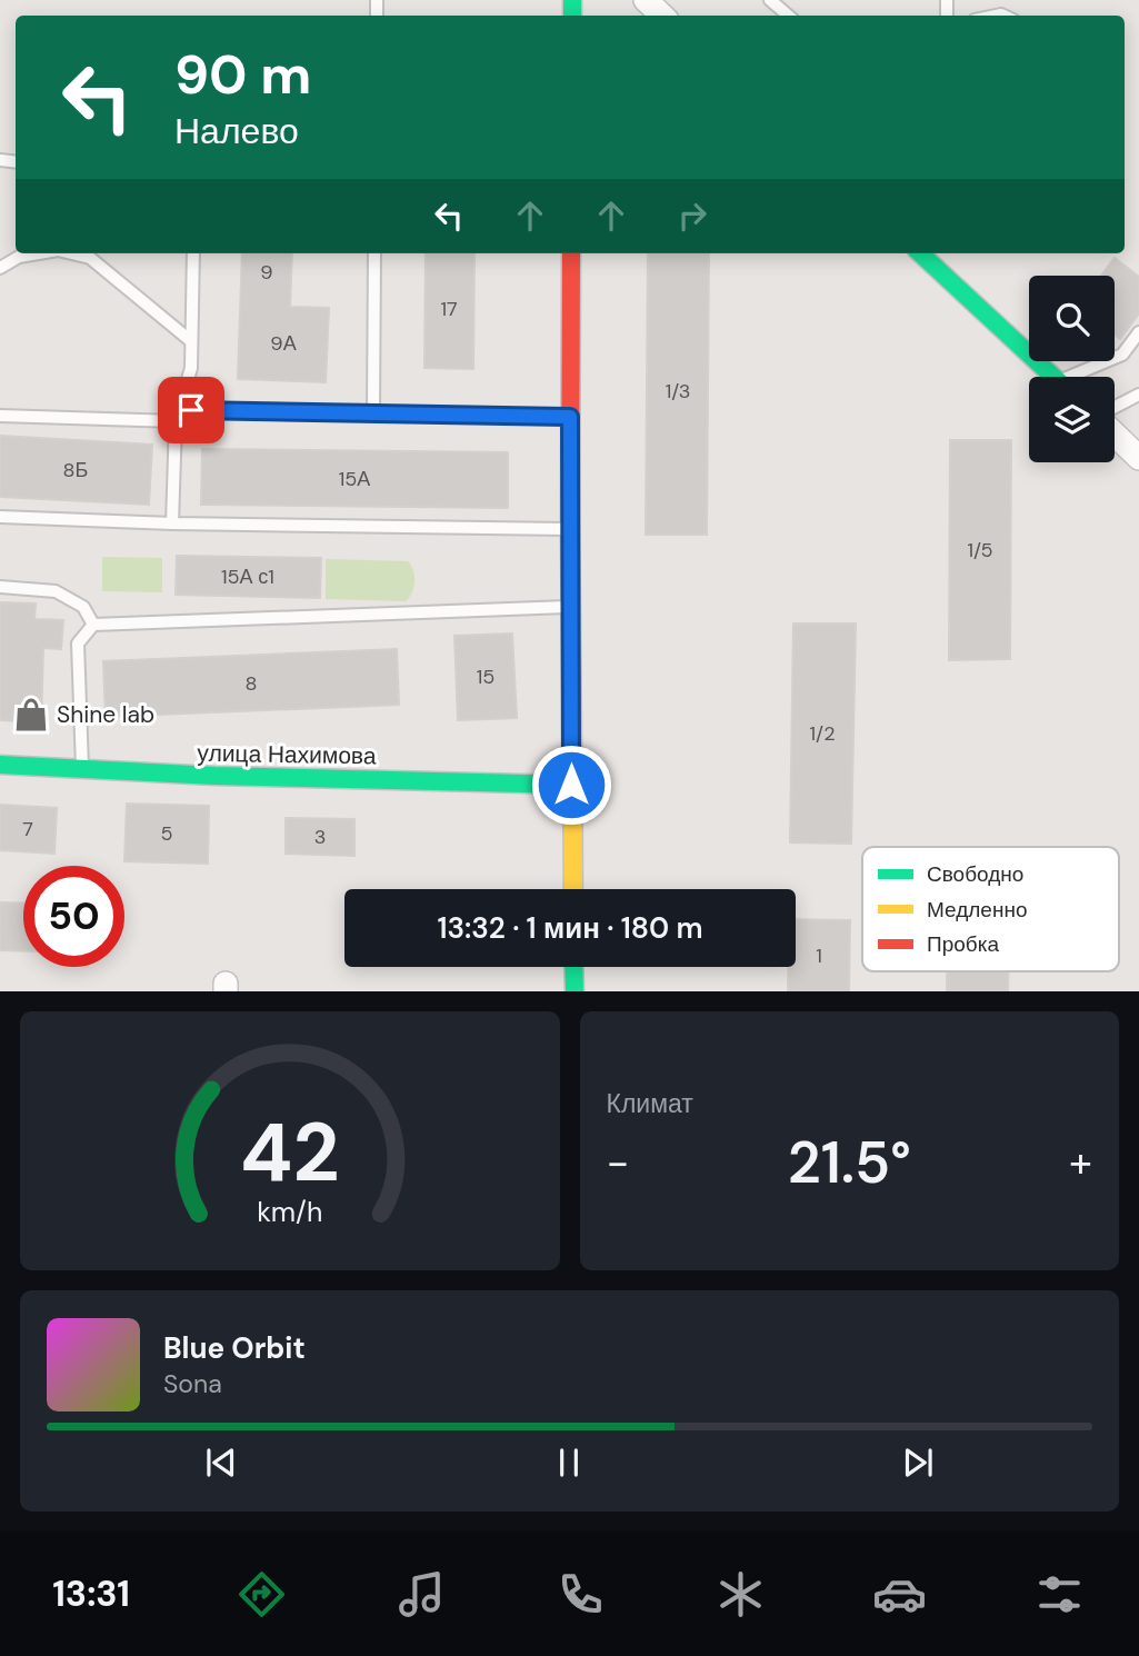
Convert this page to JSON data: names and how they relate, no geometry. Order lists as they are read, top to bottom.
{
  "streets": {
    "street": ["улица Нахимова"]
  },
  "places": {
    "shop": ["Shine lab"]
  },
  "house_numbers": [
    "9",
    "17",
    "9А",
    "1/3",
    "8Б",
    "15А",
    "1/5",
    "15А с1",
    "15",
    "8",
    "1/2",
    "7",
    "5",
    "3",
    "1"
  ],
  "legend": ["Свободно", "Медленно", "Пробка"],
  "page": {
    "turn": ["90 m", "Налево"],
    "limit": "50",
    "trip": "13:32 · 1 мин · 180 m",
    "tile": "Климат",
    "heat": ["−", "21.5°", "+"],
    "song": ["Blue Orbit", "Sona"],
    "tabs": "13:31",
    "gauge": ["42", "km/h"]
  }
}
